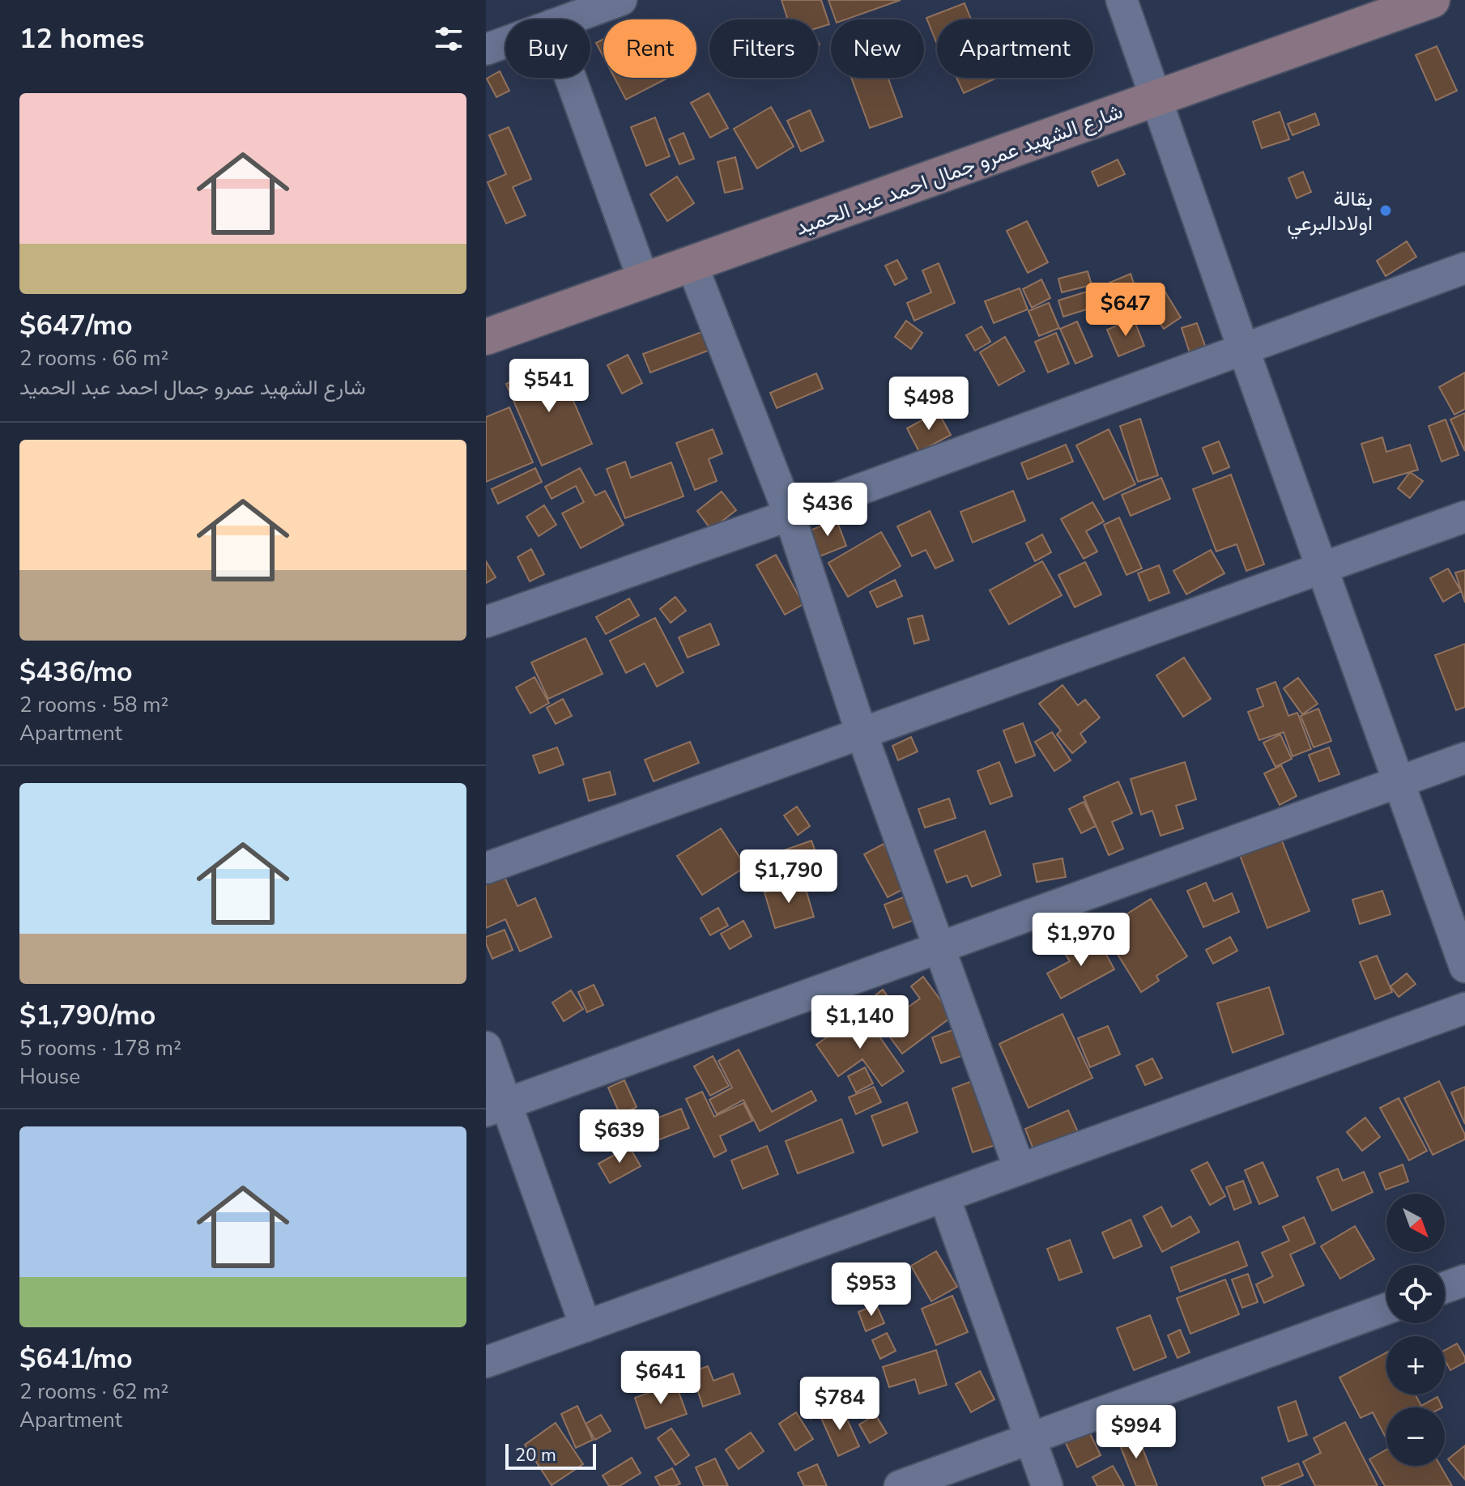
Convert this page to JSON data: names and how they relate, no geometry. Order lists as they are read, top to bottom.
{
  "streets": {
    "street": ["شارع الشهيد عمرو جمال احمد عبد الحميد"]
  },
  "places": ["بقالة اولادالبرعي"],
  "scale_bar": "20 m",
  "north": "bottom right",
  "page": {
    "heading": "12 homes",
    "chip": [
      "Buy",
      "Rent",
      "Filters",
      "New",
      "Apartment"
    ],
    "list": [
      {
        "name": "$647/mo",
        "note": "2 rooms · 66 m² · شارع الشهيد عمرو جمال احمد عبد الحميد"
      },
      {
        "name": "$436/mo",
        "note": "2 rooms · 58 m² · Apartment"
      },
      {
        "name": "$1,790/mo",
        "note": "5 rooms · 178 m² · House"
      },
      {
        "name": "$641/mo",
        "note": "2 rooms · 62 m² · Apartment"
      }
    ],
    "price": [
      "$647",
      "$541",
      "$498",
      "$436",
      "$1,790",
      "$1,970",
      "$1,140",
      "$639",
      "$953",
      "$641",
      "$784",
      "$994"
    ],
    "map_buttons": ["+", "−"],
    "scale": "20 m"
  }
}
